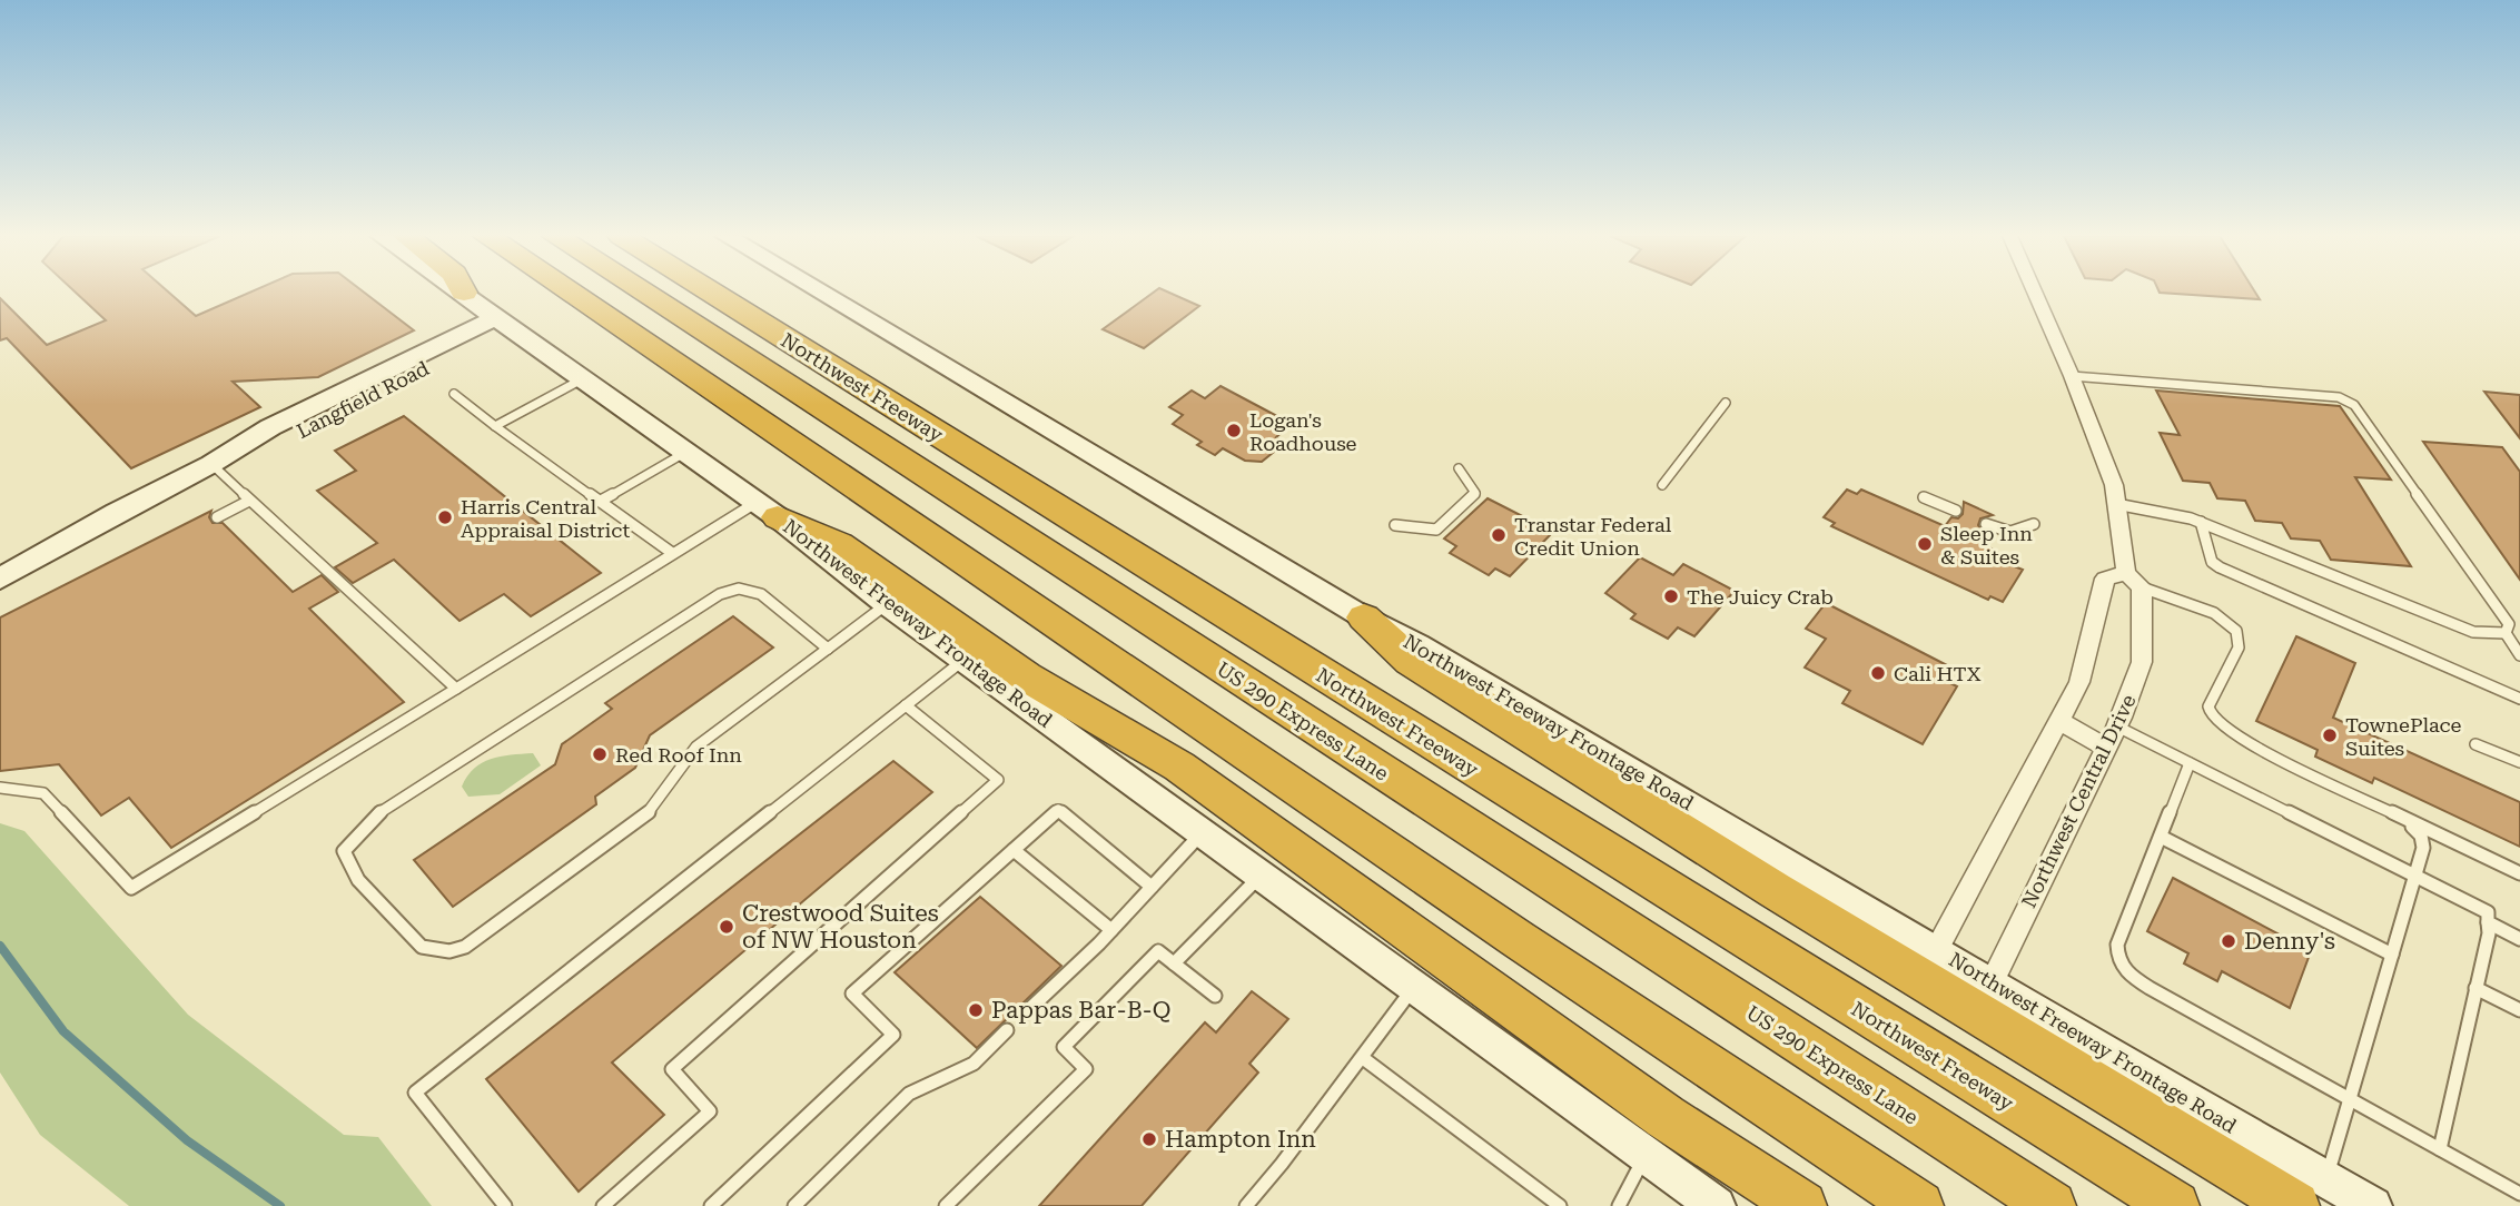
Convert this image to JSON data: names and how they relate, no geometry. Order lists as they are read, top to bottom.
{
  "streets": {
    "highway": ["Northwest Freeway", "US 290 Express Lane"],
    "main road": ["Langfield Road", "Northwest Freeway Frontage Road"],
    "street": ["Northwest Central Drive"]
  },
  "crossings": [
    ["Langfield Road", "Northwest Freeway Frontage Road"],
    ["Northwest Freeway Frontage Road", "Northwest Central Drive"]
  ],
  "places": [
    "Logan's Roadhouse",
    "Harris Central Appraisal District",
    "Transtar Federal Credit Union",
    "Sleep Inn & Suites",
    "The Juicy Crab",
    "Cali HTX",
    "TownePlace Suites",
    "Red Roof Inn",
    "Crestwood Suites of NW Houston",
    "Denny's",
    "Pappas Bar-B-Q",
    "Hampton Inn"
  ]
}
